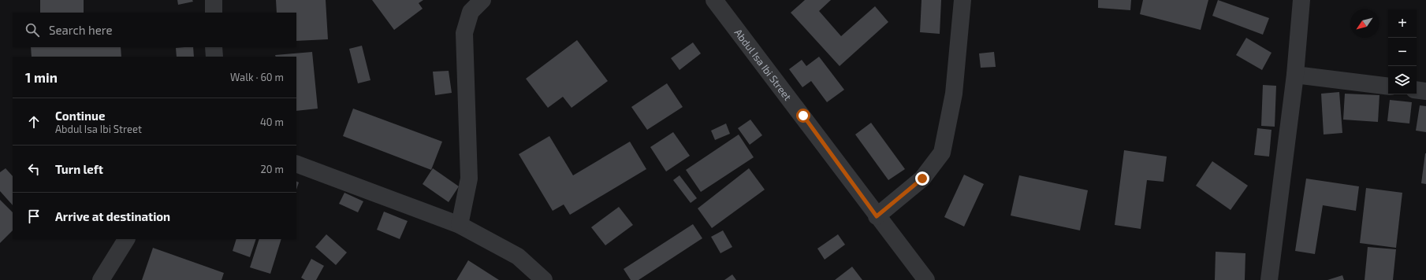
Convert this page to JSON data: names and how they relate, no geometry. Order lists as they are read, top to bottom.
{
  "streets": {
    "street": ["Abdul Isa Ibi Street"]
  },
  "north": "bottom left",
  "page": {
    "map_buttons": ["+", "−"],
    "search": "Search here",
    "heading": ["1 min", "Walk · 60 m"],
    "list": [
      ["Continue", "Abdul Isa Ibi Street", "40 m"],
      ["Turn left", "20 m"],
      "Arrive at destination"
    ]
  }
}
